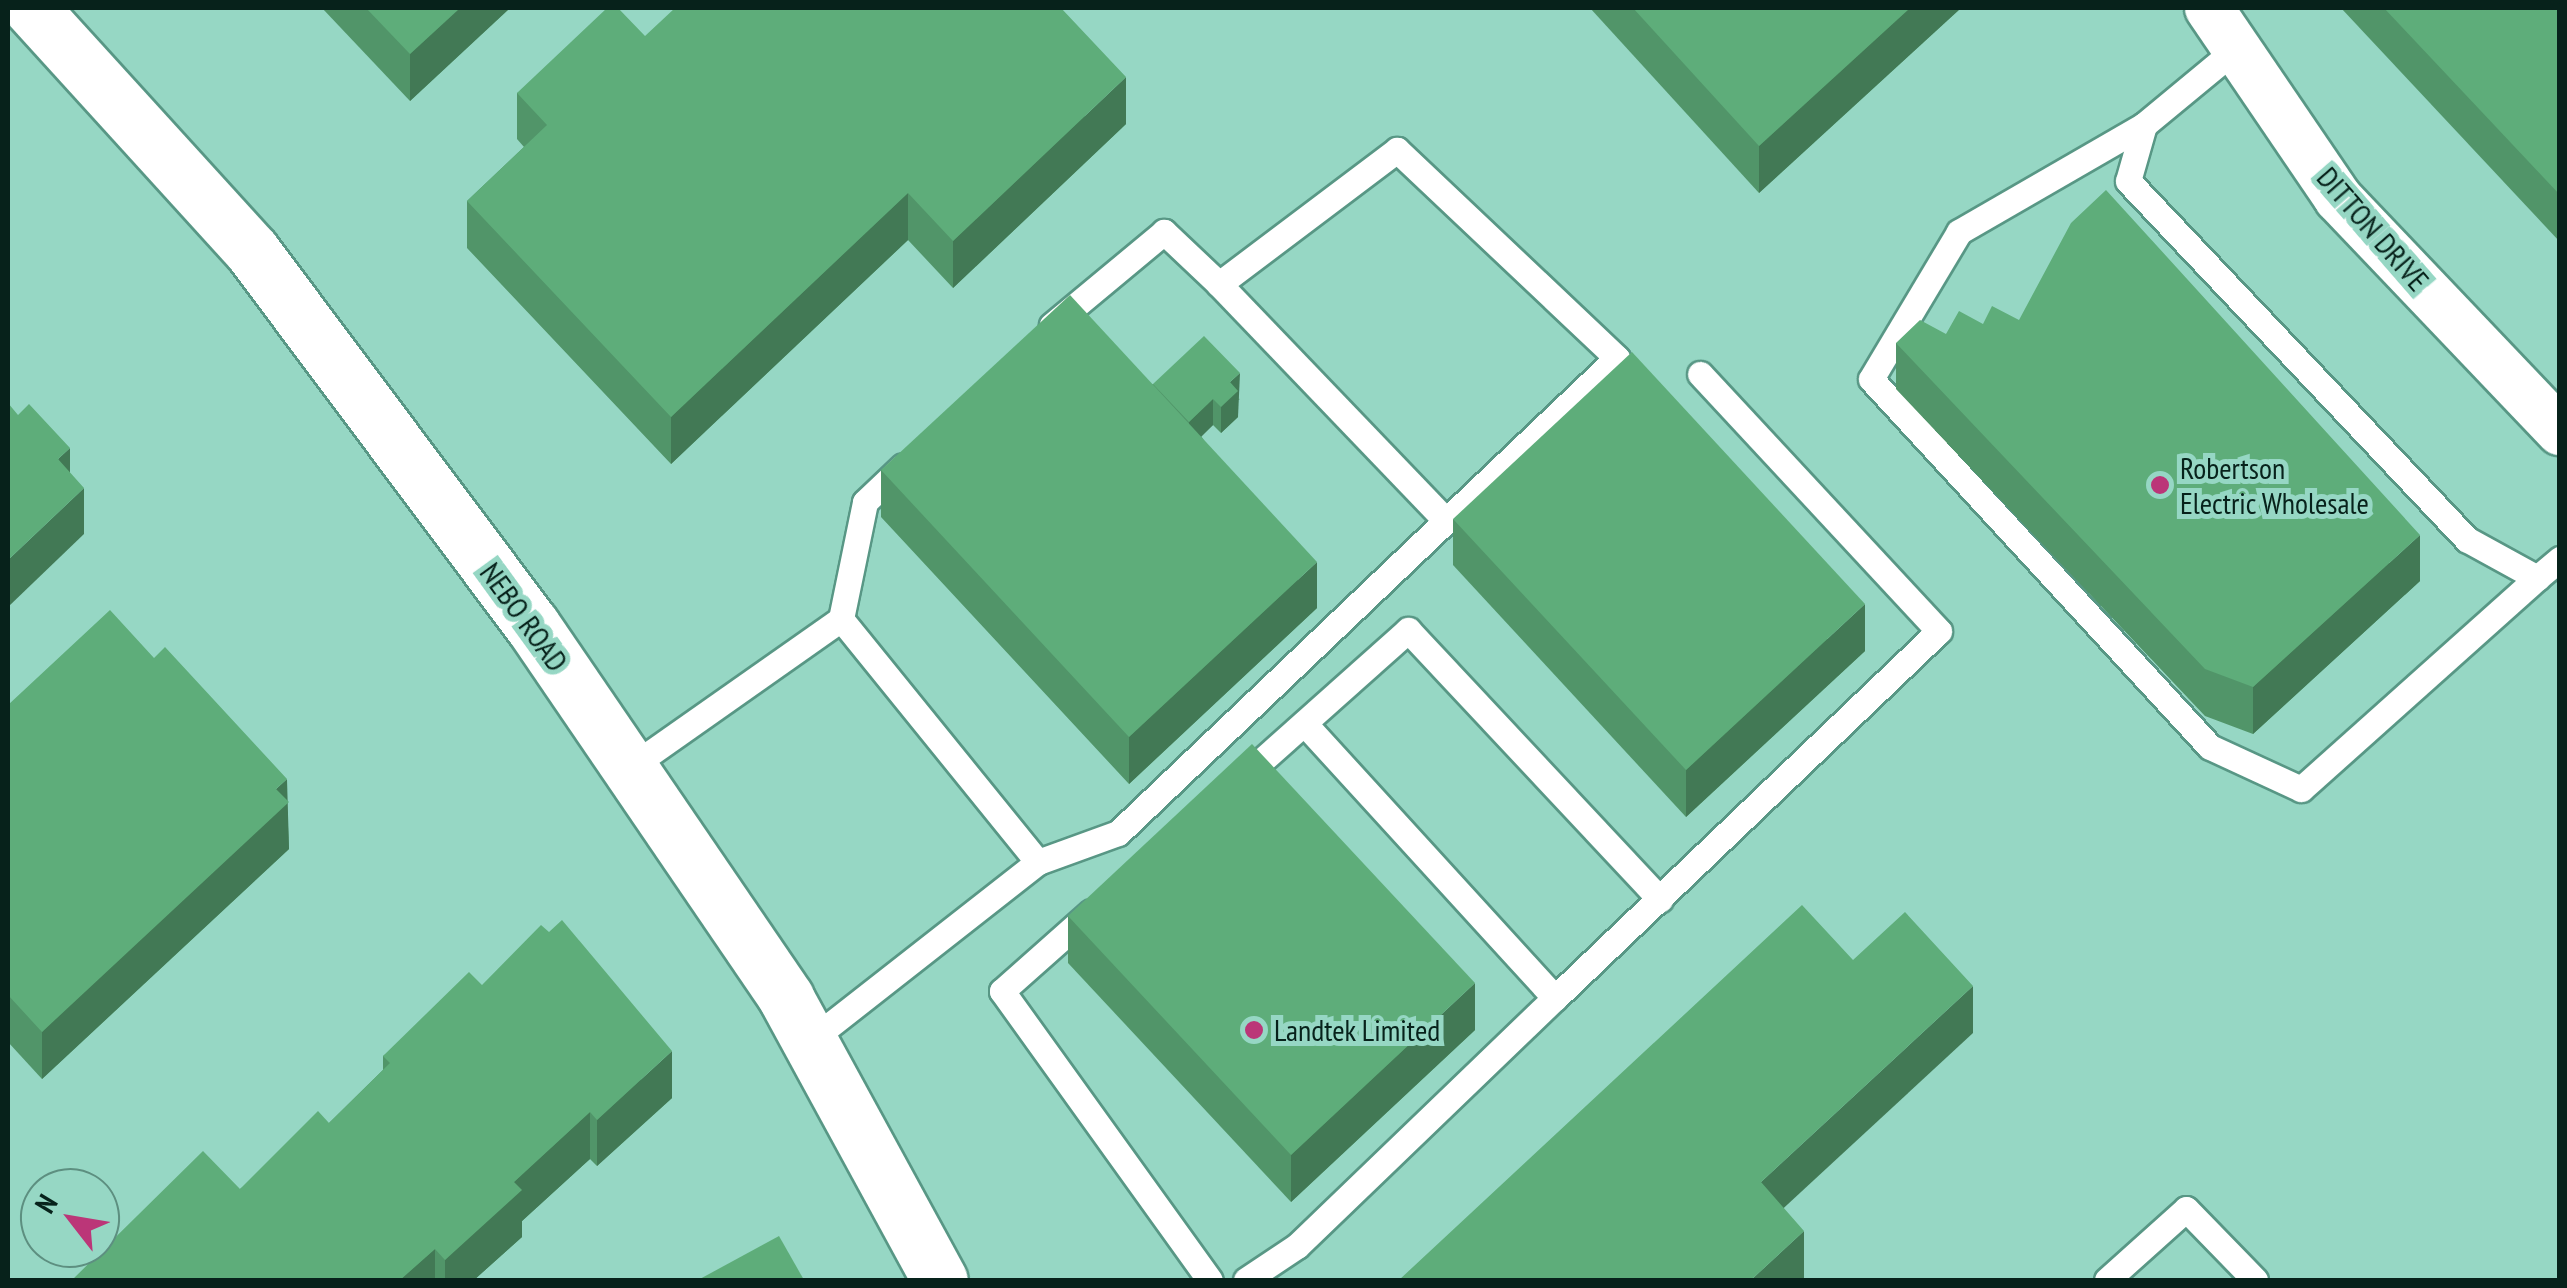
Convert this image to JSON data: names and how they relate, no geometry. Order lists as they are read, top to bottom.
{
  "streets": {
    "street": ["DITTON DRIVE", "NEBO ROAD"]
  },
  "places": ["Robertson Electric Wholesale", "Landtek Limited"],
  "north": "top left"
}
